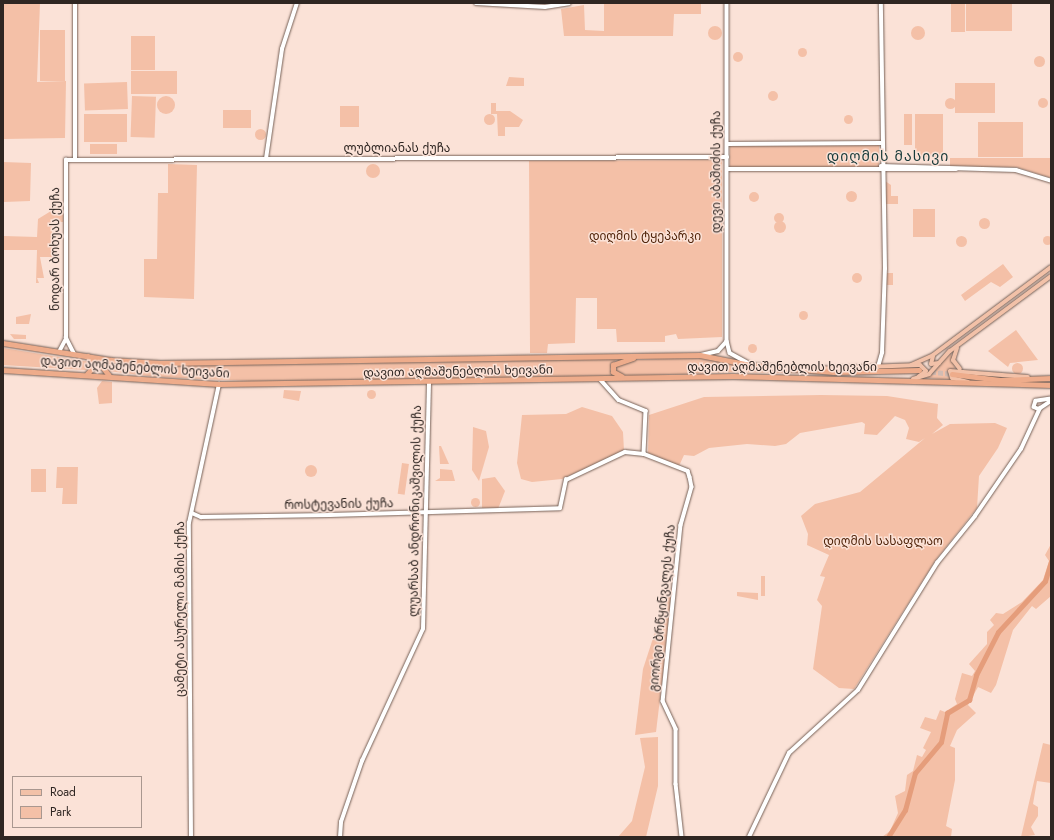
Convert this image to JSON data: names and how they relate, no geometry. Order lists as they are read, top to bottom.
{
  "streets": {
    "highway": ["დავით აღმაშენებლის ხეივანი"],
    "street": [
      "ლუბლიანას ქუჩა",
      "დევი აბაშიძის ქუჩა",
      "ნოდარ ბოხუას ქუჩა",
      "როსტევანის ქუჩა",
      "ლუარსაბ ანდრონიკაშვილის ქუჩა",
      "გიორგი ბრწყინვალეს ქუჩა",
      "ცამეტი ასურელი მამის ქუჩა"
    ]
  },
  "crossings": [
    ["ლუბლიანას ქუჩა", "დევი აბაშიძის ქუჩა"],
    ["ლუბლიანას ქუჩა", "ნოდარ ბოხუას ქუჩა"],
    ["დევი აბაშიძის ქუჩა", "დავით აღმაშენებლის ხეივანი"],
    ["ნოდარ ბოხუას ქუჩა", "დავით აღმაშენებლის ხეივანი"],
    ["დავით აღმაშენებლის ხეივანი", "ლუარსაბ ანდრონიკაშვილის ქუჩა"],
    ["დავით აღმაშენებლის ხეივანი", "ცამეტი ასურელი მამის ქუჩა"],
    ["როსტევანის ქუჩა", "ლუარსაბ ანდრონიკაშვილის ქუჩა"],
    ["როსტევანის ქუჩა", "გიორგი ბრწყინვალეს ქუჩა"],
    ["როსტევანის ქუჩა", "ცამეტი ასურელი მამის ქუჩა"]
  ],
  "districts": ["დიღმის მასივი"],
  "parks": ["დიღმის ტყეპარკი", "დიღმის სასაფლაო"],
  "legend": ["Road", "Park"]
}
